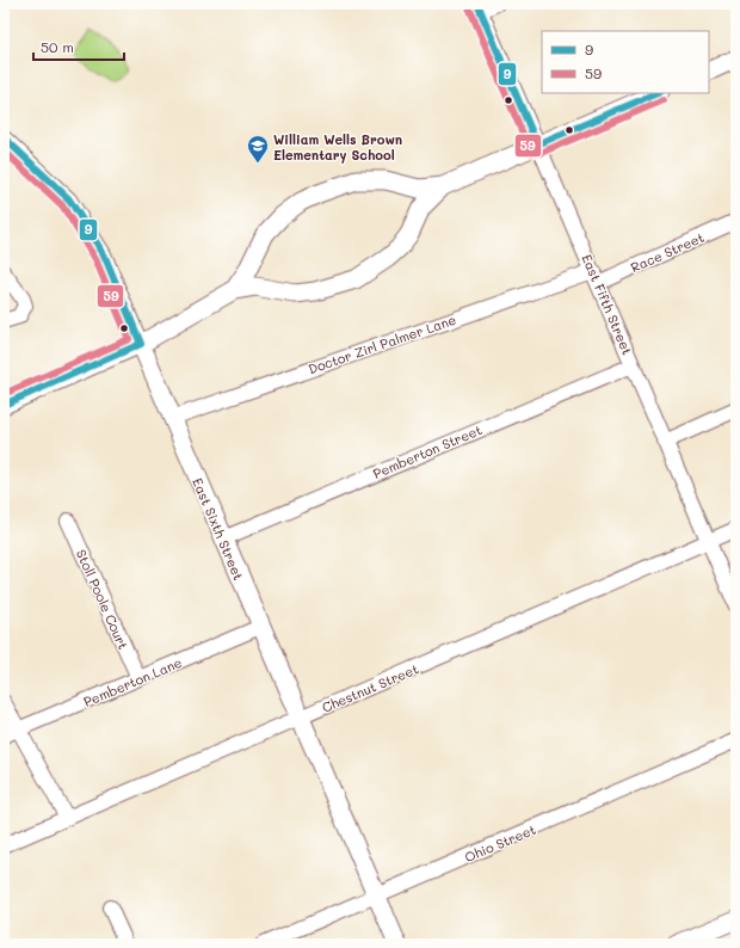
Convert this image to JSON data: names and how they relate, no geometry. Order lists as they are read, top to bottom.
{
  "streets": {
    "street": [
      "Race Street",
      "East Fifth Street",
      "Doctor Zirl Palmer Lane",
      "Pemberton Street",
      "East Sixth Street",
      "Stoll Poole Court",
      "Pemberton Lane",
      "Chestnut Street",
      "Ohio Street"
    ]
  },
  "crossings": [
    ["Race Street", "East Fifth Street"],
    ["Race Street", "Doctor Zirl Palmer Lane"],
    ["East Fifth Street", "Doctor Zirl Palmer Lane"],
    ["East Fifth Street", "Pemberton Street"],
    ["East Fifth Street", "Chestnut Street"],
    ["Doctor Zirl Palmer Lane", "East Sixth Street"],
    ["Pemberton Street", "East Sixth Street"],
    ["East Sixth Street", "Pemberton Lane"],
    ["East Sixth Street", "Chestnut Street"],
    ["East Sixth Street", "Ohio Street"],
    ["Stoll Poole Court", "Pemberton Lane"]
  ],
  "places": {
    "school or university": ["William Wells Brown Elementary School"]
  },
  "lines": ["transit line 9", "transit line 59"],
  "legend": ["9", "59"],
  "scale_bar": "50 m"
}
